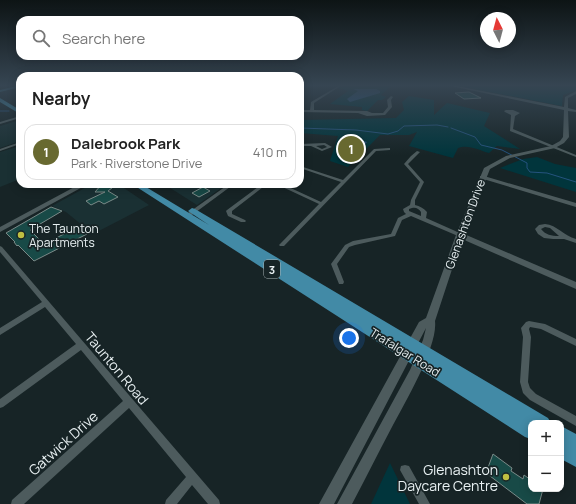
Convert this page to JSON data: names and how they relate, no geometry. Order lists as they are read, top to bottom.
{
  "streets": {
    "main road": ["3", "Trafalgar Road"],
    "street": ["Glenashton Drive", "Taunton Road", "Gatwick Drive"]
  },
  "crossings": [
    ["Glenashton Drive", "Trafalgar Road"],
    ["Taunton Road", "Gatwick Drive"]
  ],
  "places": ["The Taunton Apartments", "Glenashton Daycare Centre"],
  "north": "top",
  "page": {
    "search": "Search here",
    "heading": "Nearby",
    "list": [
      {
        "mark": "1",
        "name": "Dalebrook Park",
        "note": "Park · Riverstone Drive",
        "value": "410 m"
      }
    ],
    "pins": "1",
    "map_buttons": ["+", "−"]
  }
}
